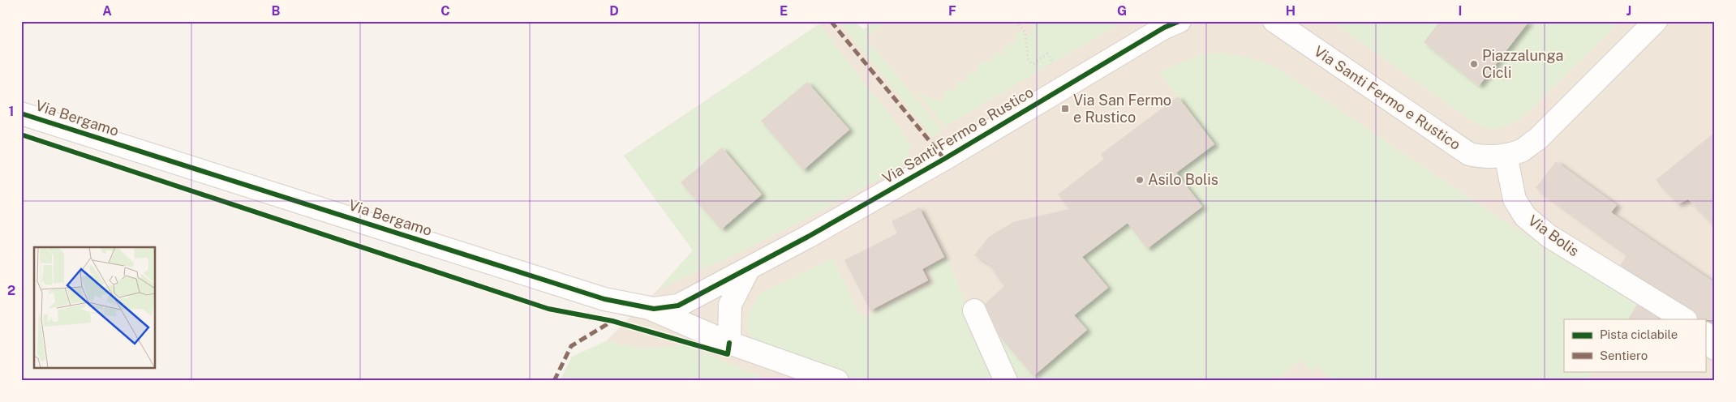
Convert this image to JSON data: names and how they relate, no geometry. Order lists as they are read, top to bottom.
{
  "streets": {
    "street": ["Via Santi Fermo e Rustico", "Via Bergamo", "Via Bolis"]
  },
  "crossings": [
    ["Via Santi Fermo e Rustico", "Via Bergamo"],
    ["Via Santi Fermo e Rustico", "Via Bolis"]
  ],
  "places": {
    "other": ["Piazzalunga Cicli", "Asilo Bolis"],
    "transit": ["Via San Fermo e Rustico"]
  },
  "legend": ["Pista ciclabile", "Sentiero"],
  "grid": {
    "columns": [
      "A",
      "B",
      "C",
      "D",
      "E",
      "F",
      "G",
      "H",
      "I",
      "J"
    ],
    "rows": ["1", "2"]
  }
}
